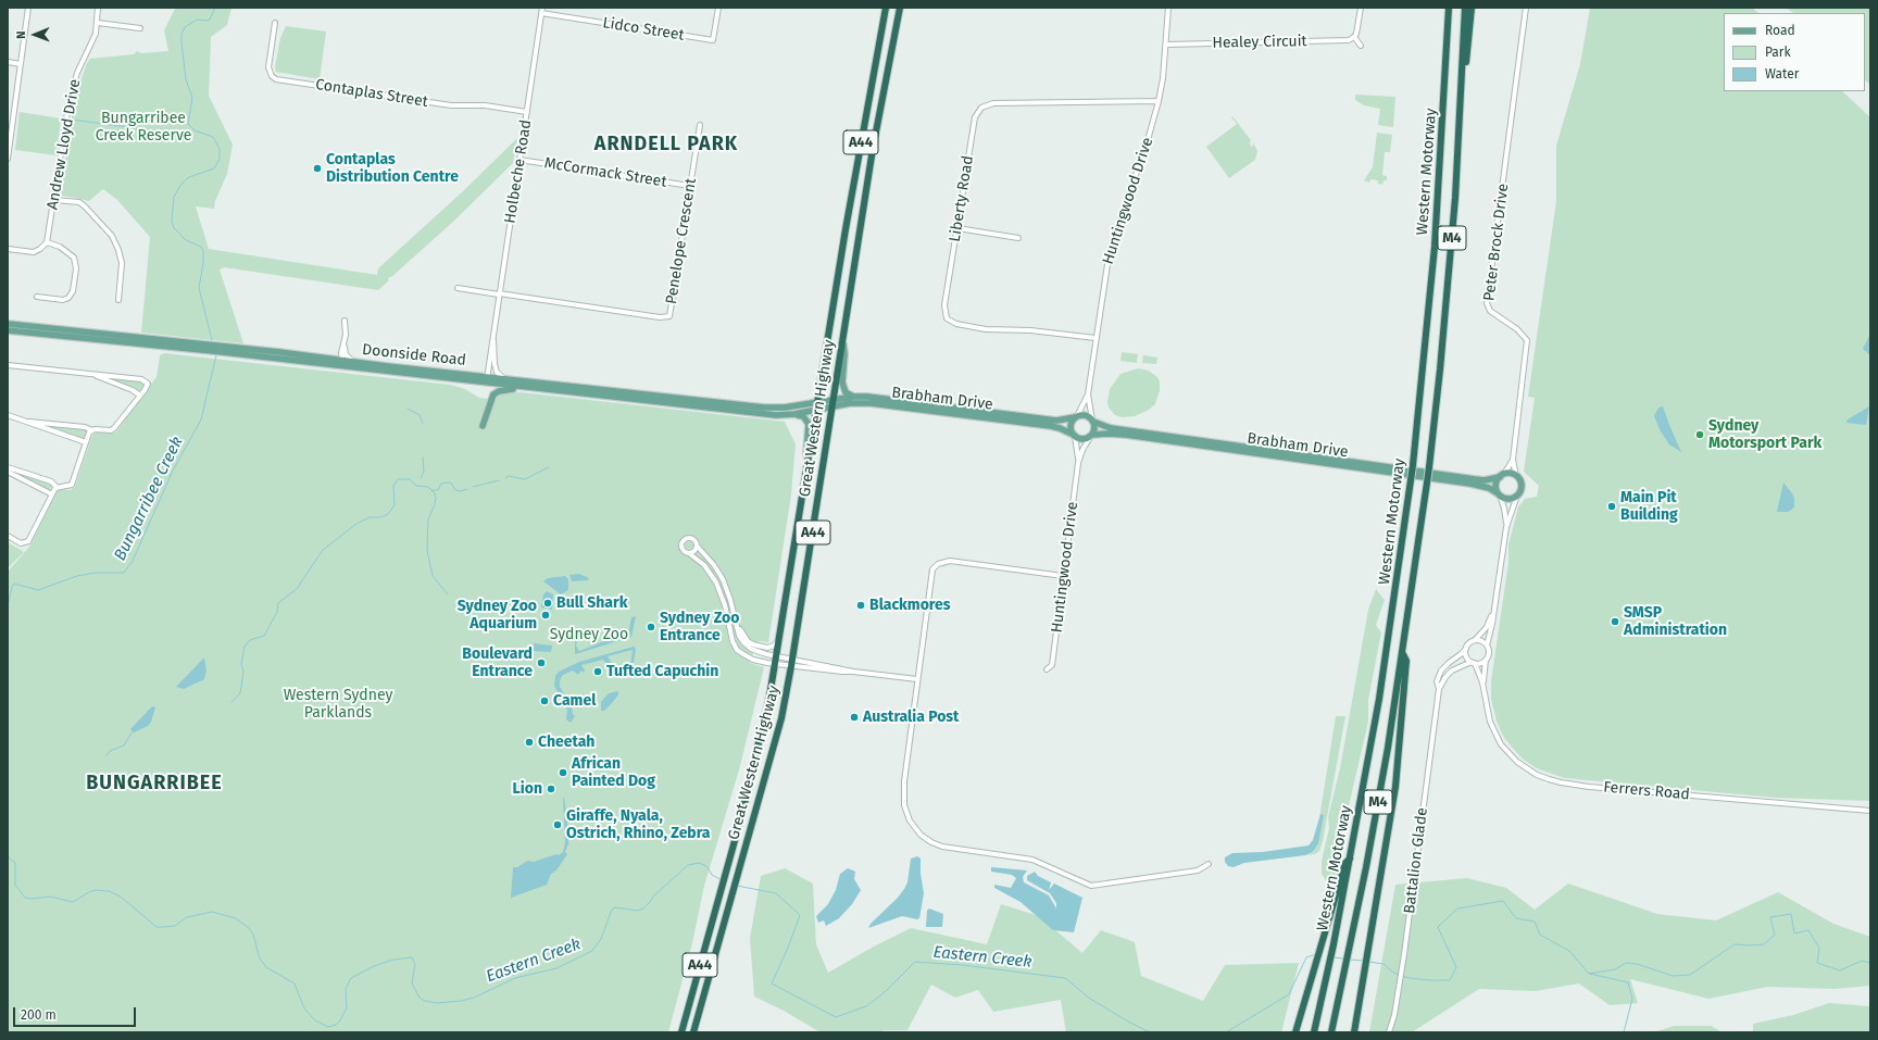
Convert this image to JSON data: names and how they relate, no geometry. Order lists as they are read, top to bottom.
{
  "streets": {
    "highway": [
      "A44",
      "Western Motorway",
      "M4",
      "Great Western Highway"
    ],
    "main road": ["Doonside Road", "Brabham Drive"],
    "street": [
      "Lidco Street",
      "Healey Circuit",
      "Contaplas Street",
      "Andrew Lloyd Drive",
      "Holbeche Road",
      "McCormack Street",
      "Liberty Road",
      "Huntingwood Drive",
      "Penelope Crescent",
      "Peter Brock Drive",
      "Ferrers Road",
      "Battalion Glade"
    ]
  },
  "crossings": [
    ["Lidco Street", "Holbeche Road"],
    ["Healey Circuit", "Huntingwood Drive"],
    ["Contaplas Street", "Holbeche Road"],
    ["Holbeche Road", "McCormack Street"],
    ["Holbeche Road", "Penelope Crescent"],
    ["Holbeche Road", "Doonside Road"],
    ["McCormack Street", "Penelope Crescent"],
    ["Liberty Road", "Huntingwood Drive"],
    ["Huntingwood Drive", "Brabham Drive"],
    ["Peter Brock Drive", "Brabham Drive"],
    ["Doonside Road", "Brabham Drive"],
    ["Doonside Road", "Great Western Highway"],
    ["Brabham Drive", "Great Western Highway"],
    ["Ferrers Road", "Battalion Glade"]
  ],
  "districts": ["ARNDELL PARK", "BUNGARRIBEE"],
  "water": ["Bungarribee Creek", "Eastern Creek"],
  "parks": ["Bungarribee Creek Reserve", "Sydney Zoo", "Western Sydney Parklands"],
  "places": [
    "Contaplas Distribution Centre",
    "Sydney Motorsport Park",
    "Main Pit Building",
    "Bull Shark",
    "Blackmores",
    "Sydney Zoo Aquarium",
    "SMSP Administration",
    "Sydney Zoo Entrance",
    "Boulevard Entrance",
    "Tufted Capuchin",
    "Camel",
    "Australia Post",
    "Cheetah",
    "African Painted Dog",
    "Lion",
    "Giraffe, Nyala, Ostrich, Rhino, Zebra"
  ],
  "legend": ["Road", "Park", "Water"],
  "scale_bar": "200 m",
  "north": "left"
}
